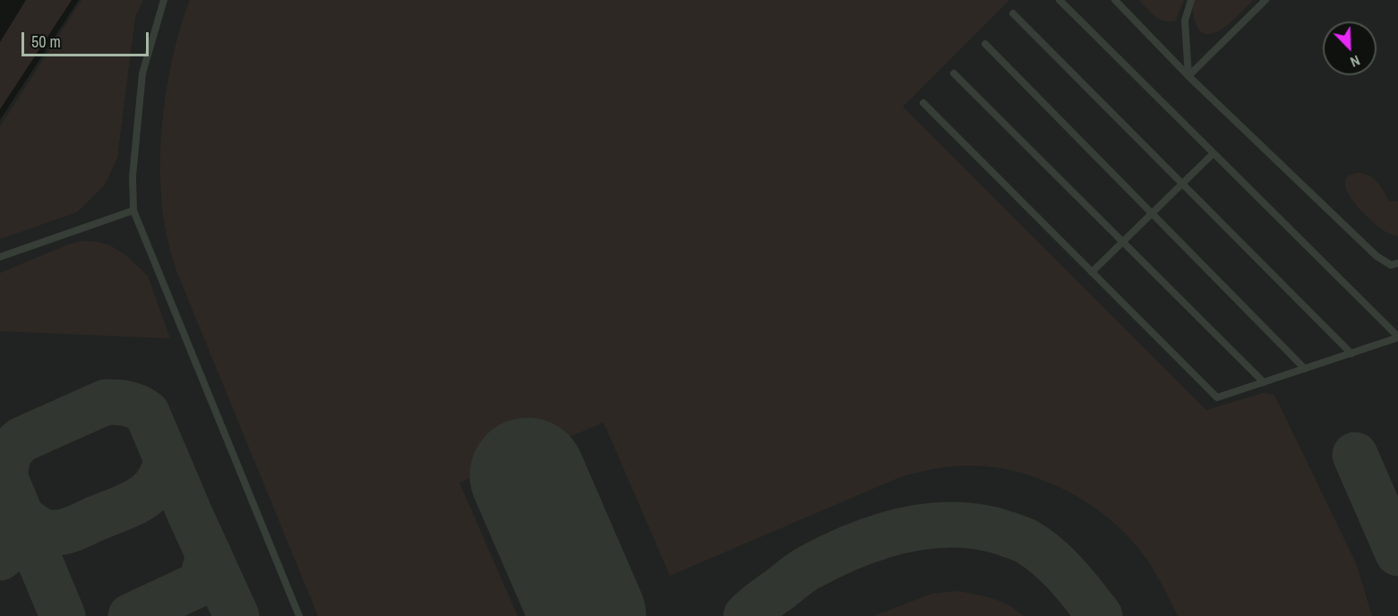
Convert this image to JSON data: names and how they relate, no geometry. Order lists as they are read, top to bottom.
{
  "scale_bar": "50 m",
  "north": "bottom right"
}
